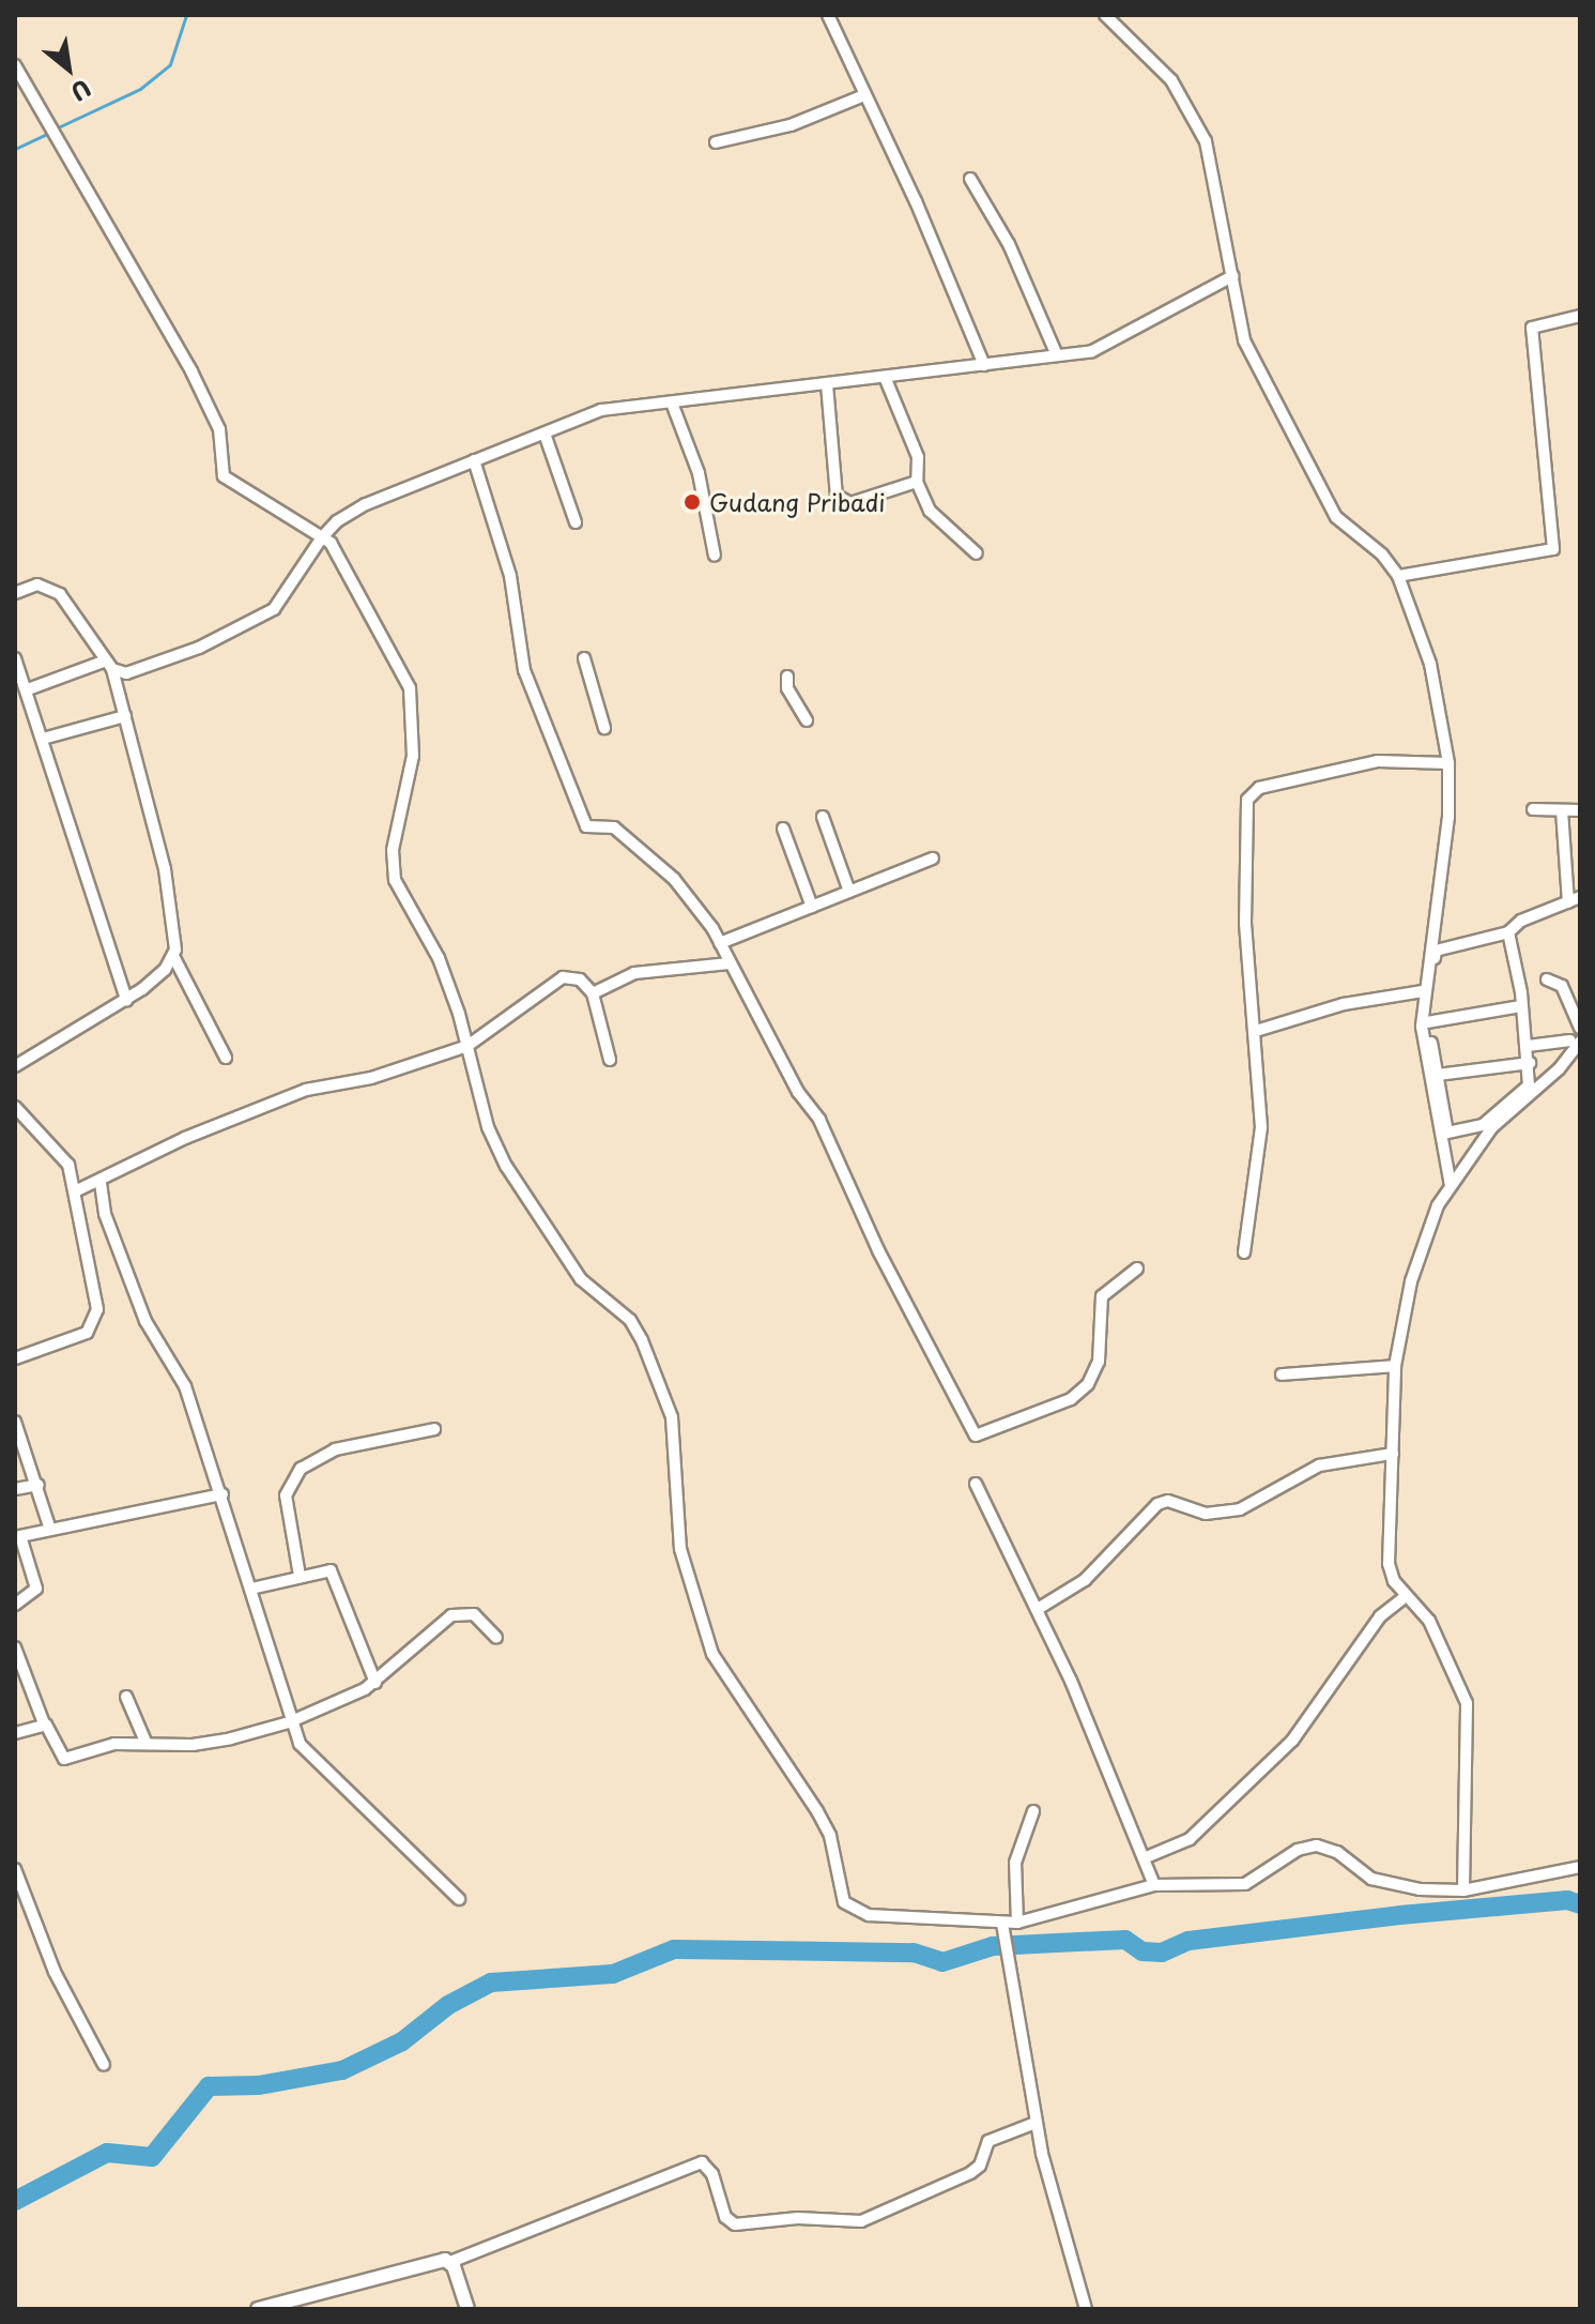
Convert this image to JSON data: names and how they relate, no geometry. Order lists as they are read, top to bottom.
{
  "places": ["Gudang Pribadi"],
  "north": "bottom right"
}
